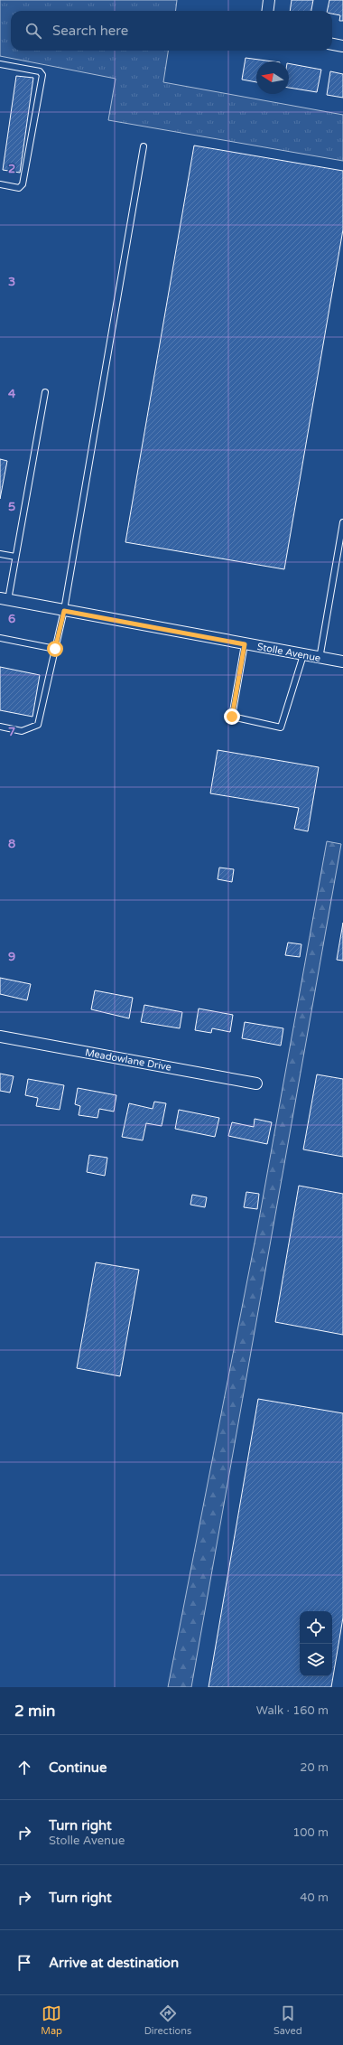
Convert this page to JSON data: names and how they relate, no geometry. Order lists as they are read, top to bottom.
{
  "streets": {
    "street": ["Stolle Avenue", "Meadowlane Drive"]
  },
  "north": "left",
  "page": {
    "search": "Search here",
    "heading": ["2 min", "Walk · 160 m"],
    "list": [
      ["Continue", "20 m"],
      ["Turn right", "Stolle Avenue", "100 m"],
      ["Turn right", "40 m"],
      "Arrive at destination"
    ],
    "nav": ["Map", "Directions", "Saved"]
  },
  "grid": {
    "rows": [
      "2",
      "3",
      "4",
      "5",
      "6",
      "7",
      "8",
      "9"
    ]
  }
}
